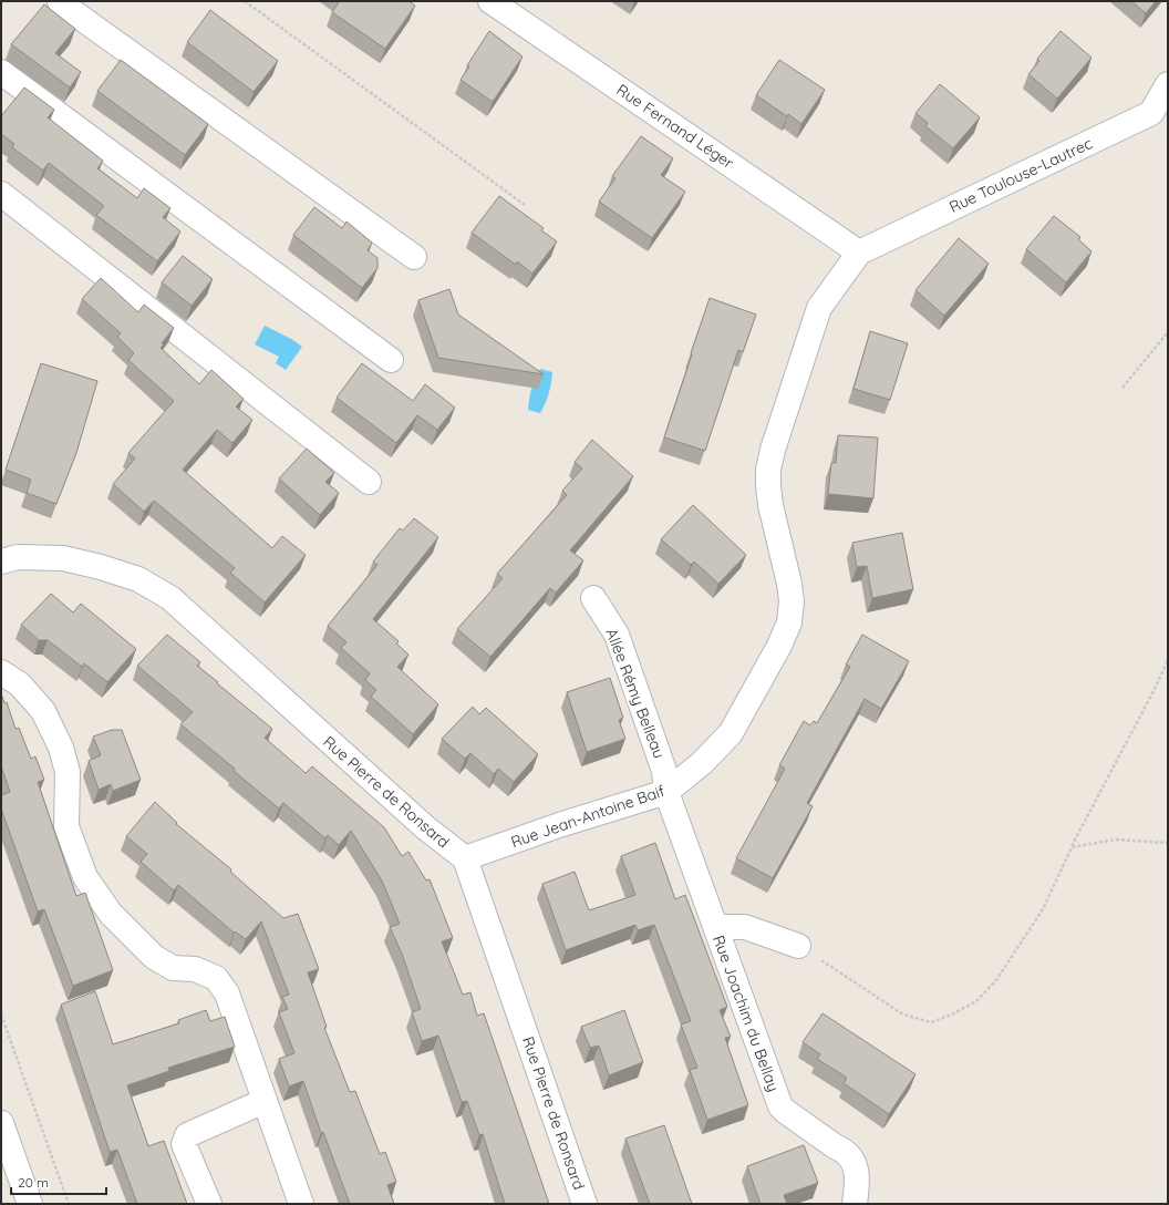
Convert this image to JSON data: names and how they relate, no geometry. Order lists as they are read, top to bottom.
{
  "streets": {
    "street": [
      "Rue Fernand Léger",
      "Rue Toulouse-Lautrec",
      "Allée Rémy Belleau",
      "Rue Pierre de Ronsard",
      "Rue Jean-Antoine Baif",
      "Rue Joachim du Bellay"
    ]
  },
  "crossings": [
    ["Rue Fernand Léger", "Rue Toulouse-Lautrec"],
    ["Rue Fernand Léger", "Rue Jean-Antoine Baif"],
    ["Rue Toulouse-Lautrec", "Rue Jean-Antoine Baif"],
    ["Allée Rémy Belleau", "Rue Jean-Antoine Baif"],
    ["Allée Rémy Belleau", "Rue Joachim du Bellay"],
    ["Rue Pierre de Ronsard", "Rue Jean-Antoine Baif"],
    ["Rue Jean-Antoine Baif", "Rue Joachim du Bellay"]
  ],
  "scale_bar": "20 m"
}
